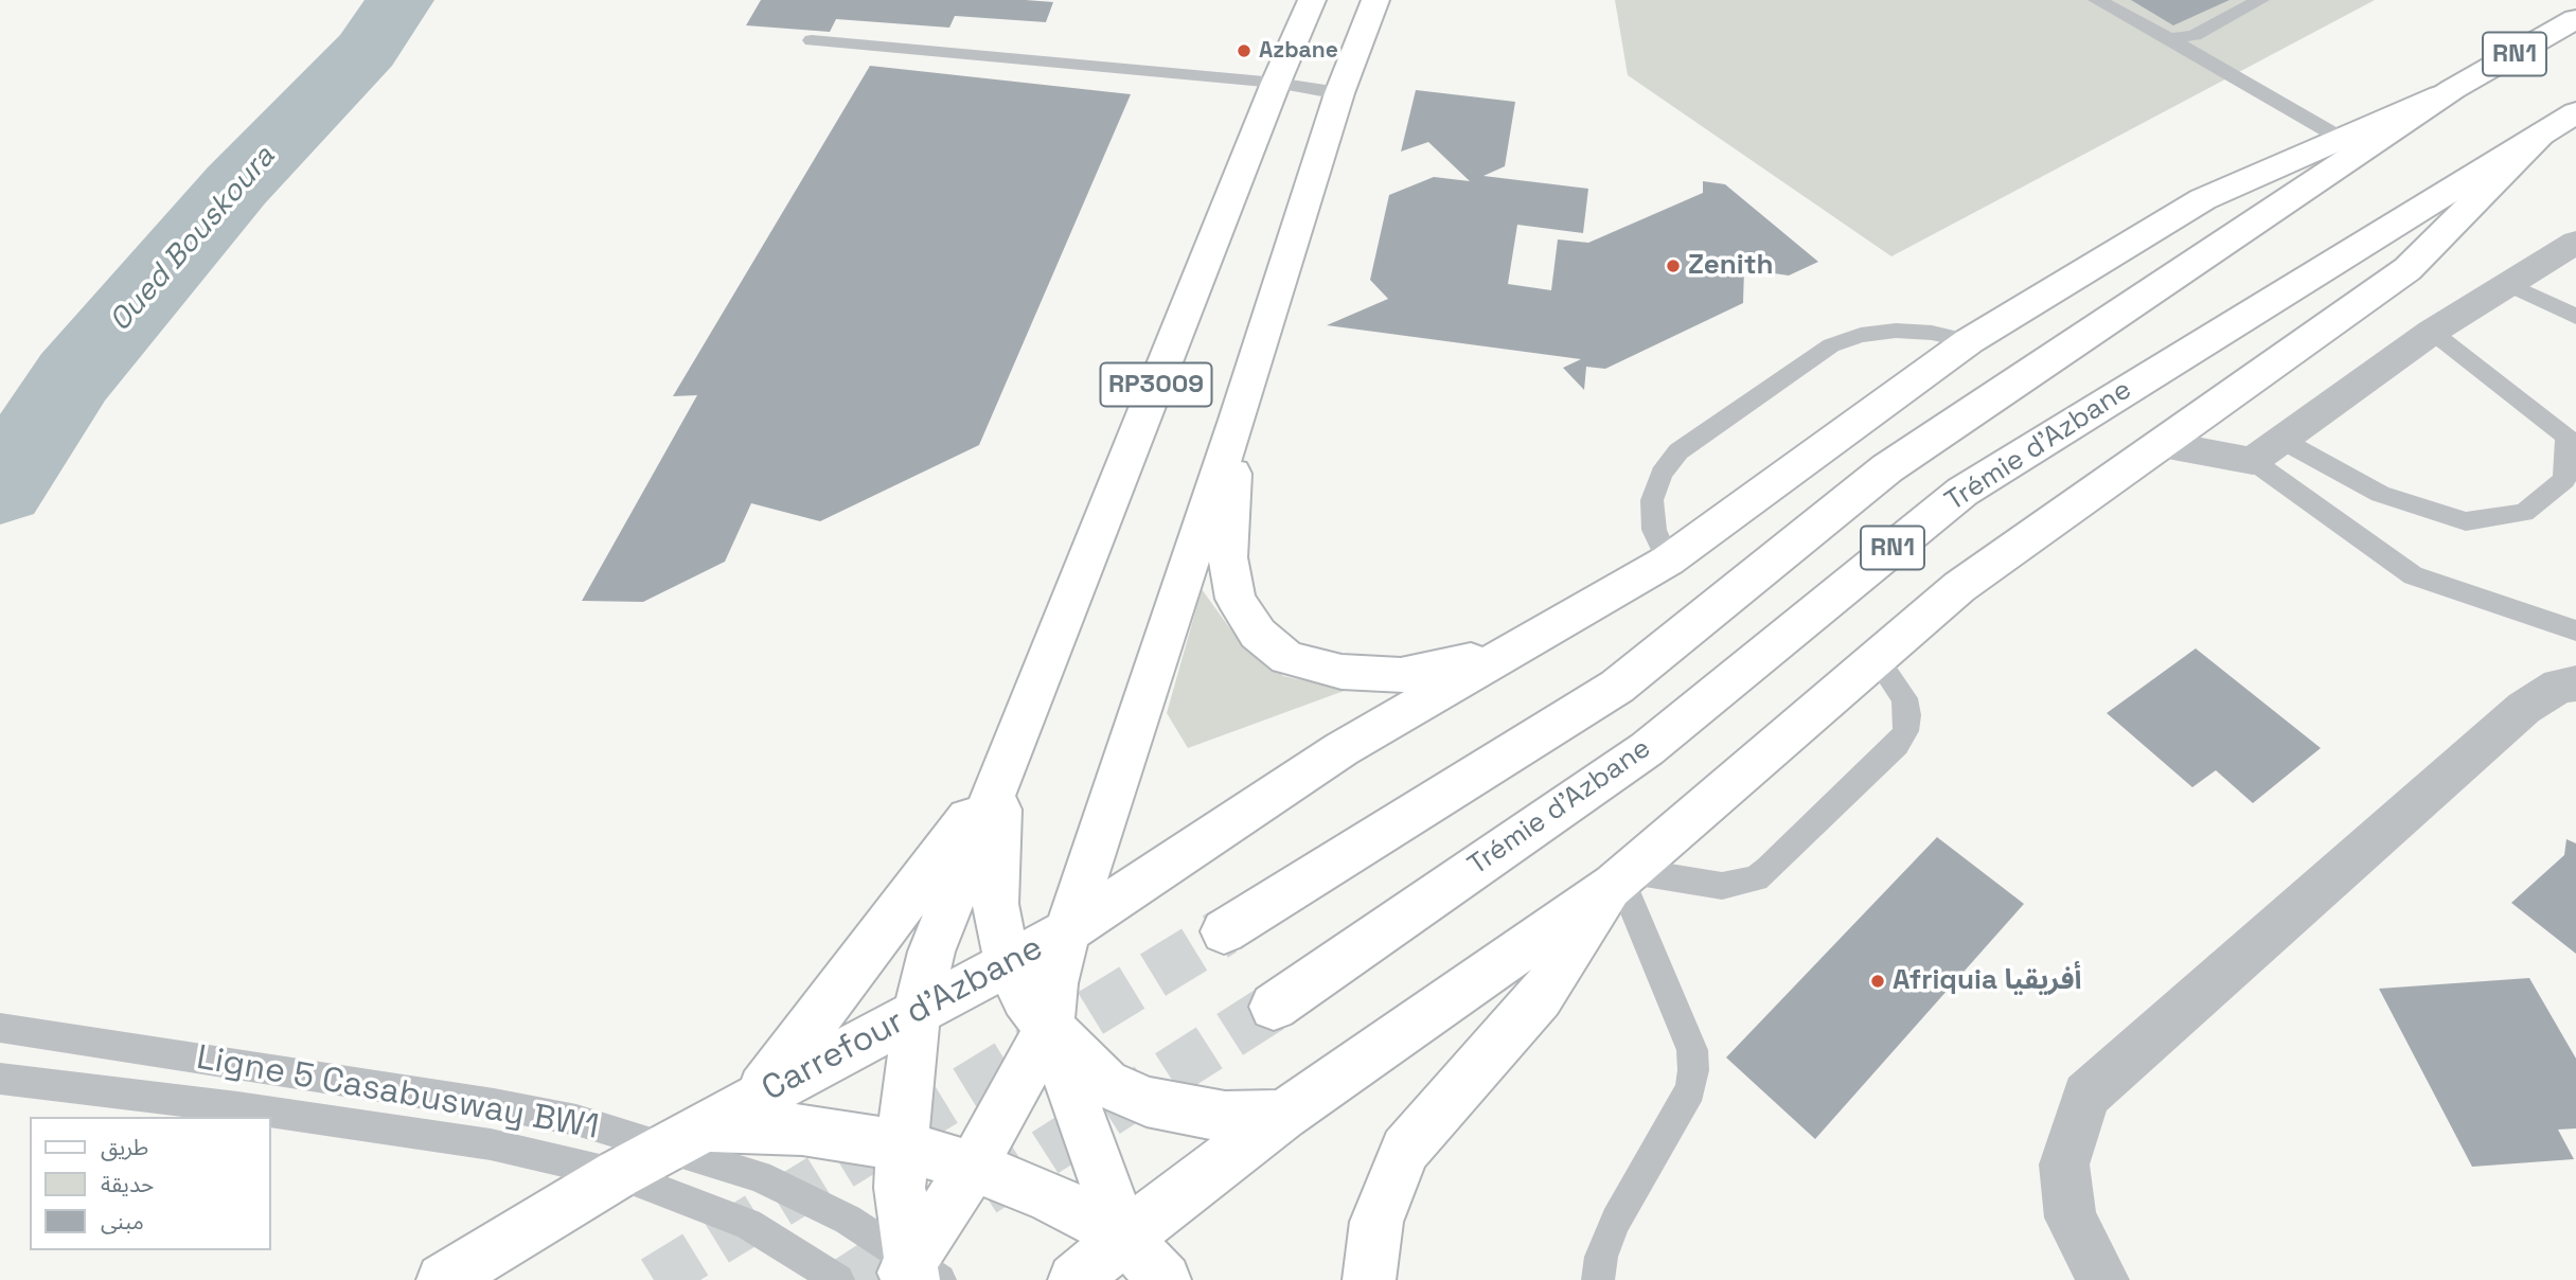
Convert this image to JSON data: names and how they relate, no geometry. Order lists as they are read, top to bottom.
{
  "streets": {
    "main road": [
      "RN1",
      "RP3009",
      "Trémie d'Azbane",
      "Carrefour d'Azbane"
    ],
    "lane": ["Ligne 5 Casabusway BW1"]
  },
  "crossings": [
    ["RP3009", "Carrefour d'Azbane"],
    ["Carrefour d'Azbane", "Ligne 5 Casabusway BW1"]
  ],
  "water": ["Oued Bouskoura"],
  "places": ["Azbane", "Zenith", "Afriquia أفريقيا"],
  "legend": ["طريق", "حديقة", "مبنى"]
}
